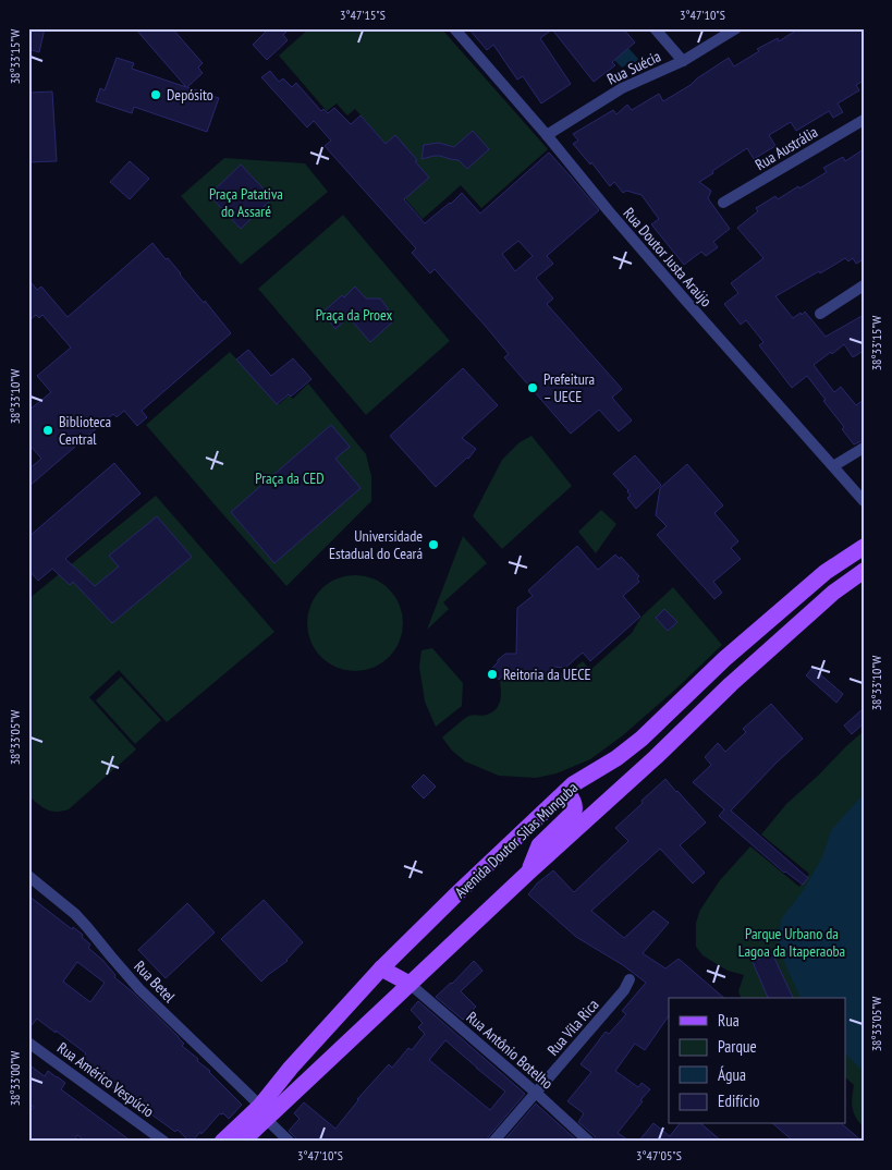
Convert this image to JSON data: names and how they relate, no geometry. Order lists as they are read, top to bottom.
{
  "streets": {
    "main road": ["Avenida Doutor Silas Munguba"],
    "street": [
      "Rua Suécia",
      "Rua Austrália",
      "Rua Doutor Justa Araújo",
      "Rua Betel",
      "Rua Vila Rica",
      "Rua Antônio Botelho",
      "Rua Américo Vespúcio"
    ]
  },
  "crossings": [
    ["Rua Suécia", "Rua Doutor Justa Araújo"],
    ["Avenida Doutor Silas Munguba", "Rua Betel"],
    ["Avenida Doutor Silas Munguba", "Rua Antônio Botelho"],
    ["Rua Vila Rica", "Rua Antônio Botelho"]
  ],
  "parks": [
    "Praça Patativa do Assaré",
    "Praça da Proex",
    "Praça da CED",
    "Parque Urbano da Lagoa da Itaperaoba"
  ],
  "places": [
    "Depósito",
    "Prefeitura – UECE",
    "Biblioteca Central",
    "Universidade Estadual do Ceará",
    "Reitoria da UECE"
  ],
  "legend": [
    "Rua",
    "Parque",
    "Água",
    "Edifício"
  ],
  "coordinates": [
    "3°47'15\"S",
    "3°47'10\"S",
    "38°33'15\"W",
    "38°33'10\"W",
    "38°33'05\"W",
    "38°33'00\"W",
    "3°47'05\"S"
  ]
}
